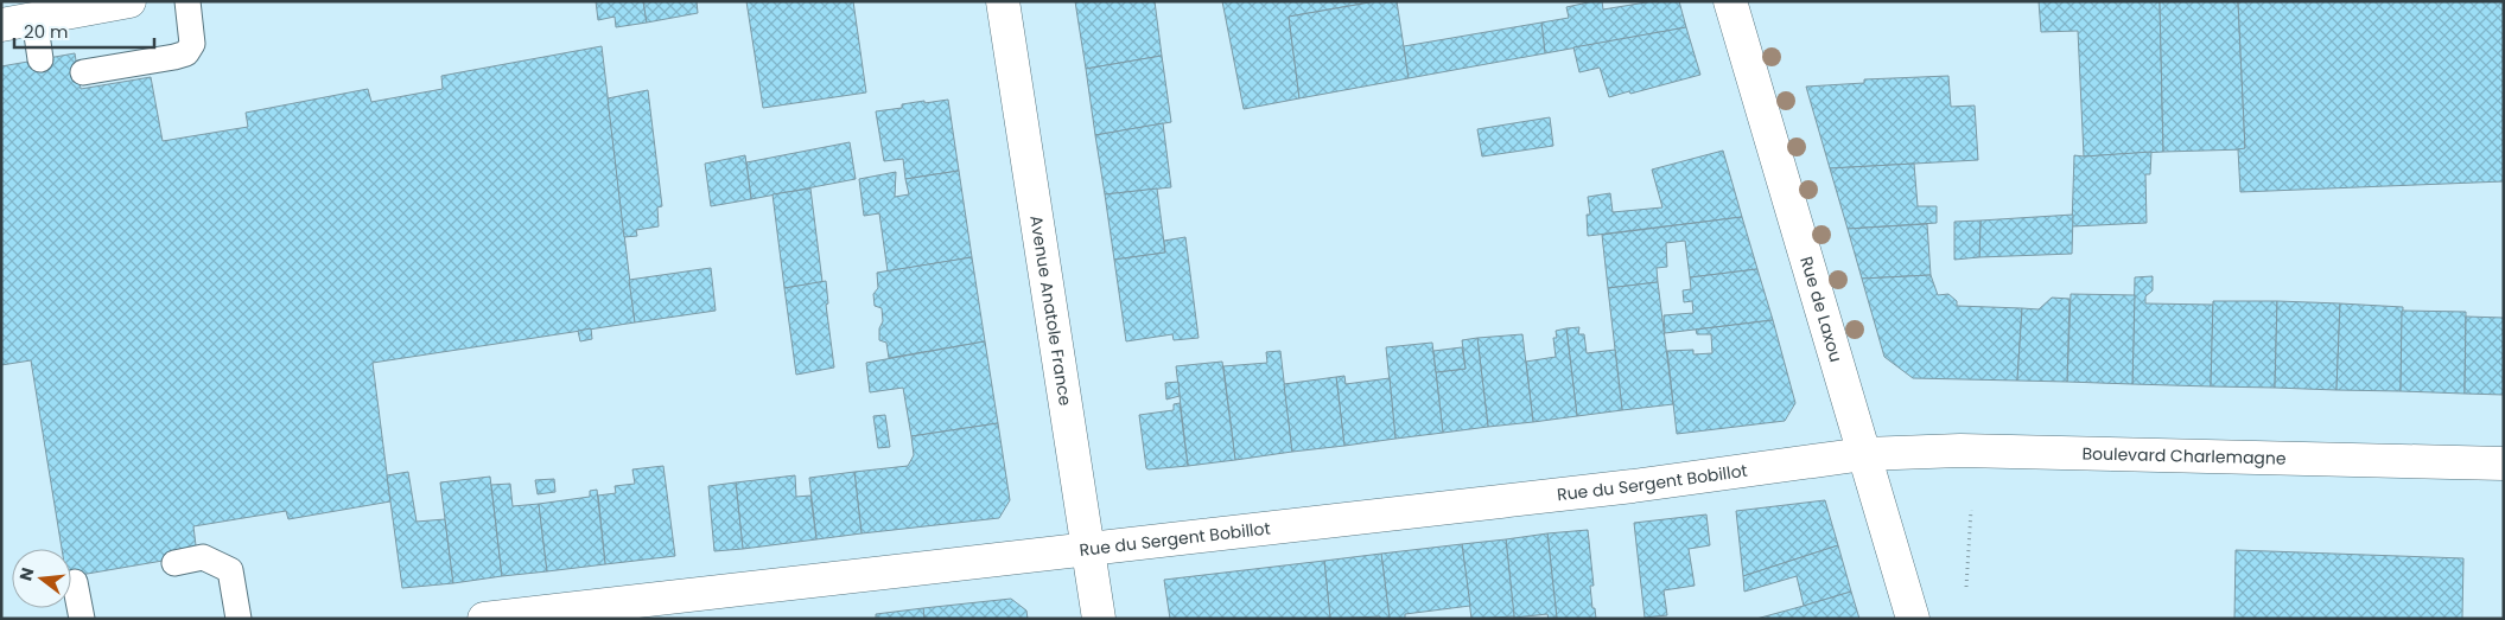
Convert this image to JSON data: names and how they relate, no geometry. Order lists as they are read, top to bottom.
{
  "streets": {
    "street": [
      "Avenue Anatole France",
      "Rue de Laxou",
      "Boulevard Charlemagne",
      "Rue du Sergent Bobillot"
    ]
  },
  "crossings": [
    ["Avenue Anatole France", "Rue du Sergent Bobillot"],
    ["Rue de Laxou", "Boulevard Charlemagne"],
    ["Rue de Laxou", "Rue du Sergent Bobillot"],
    ["Boulevard Charlemagne", "Rue du Sergent Bobillot"]
  ],
  "scale_bar": "20 m",
  "north": "left"
}
